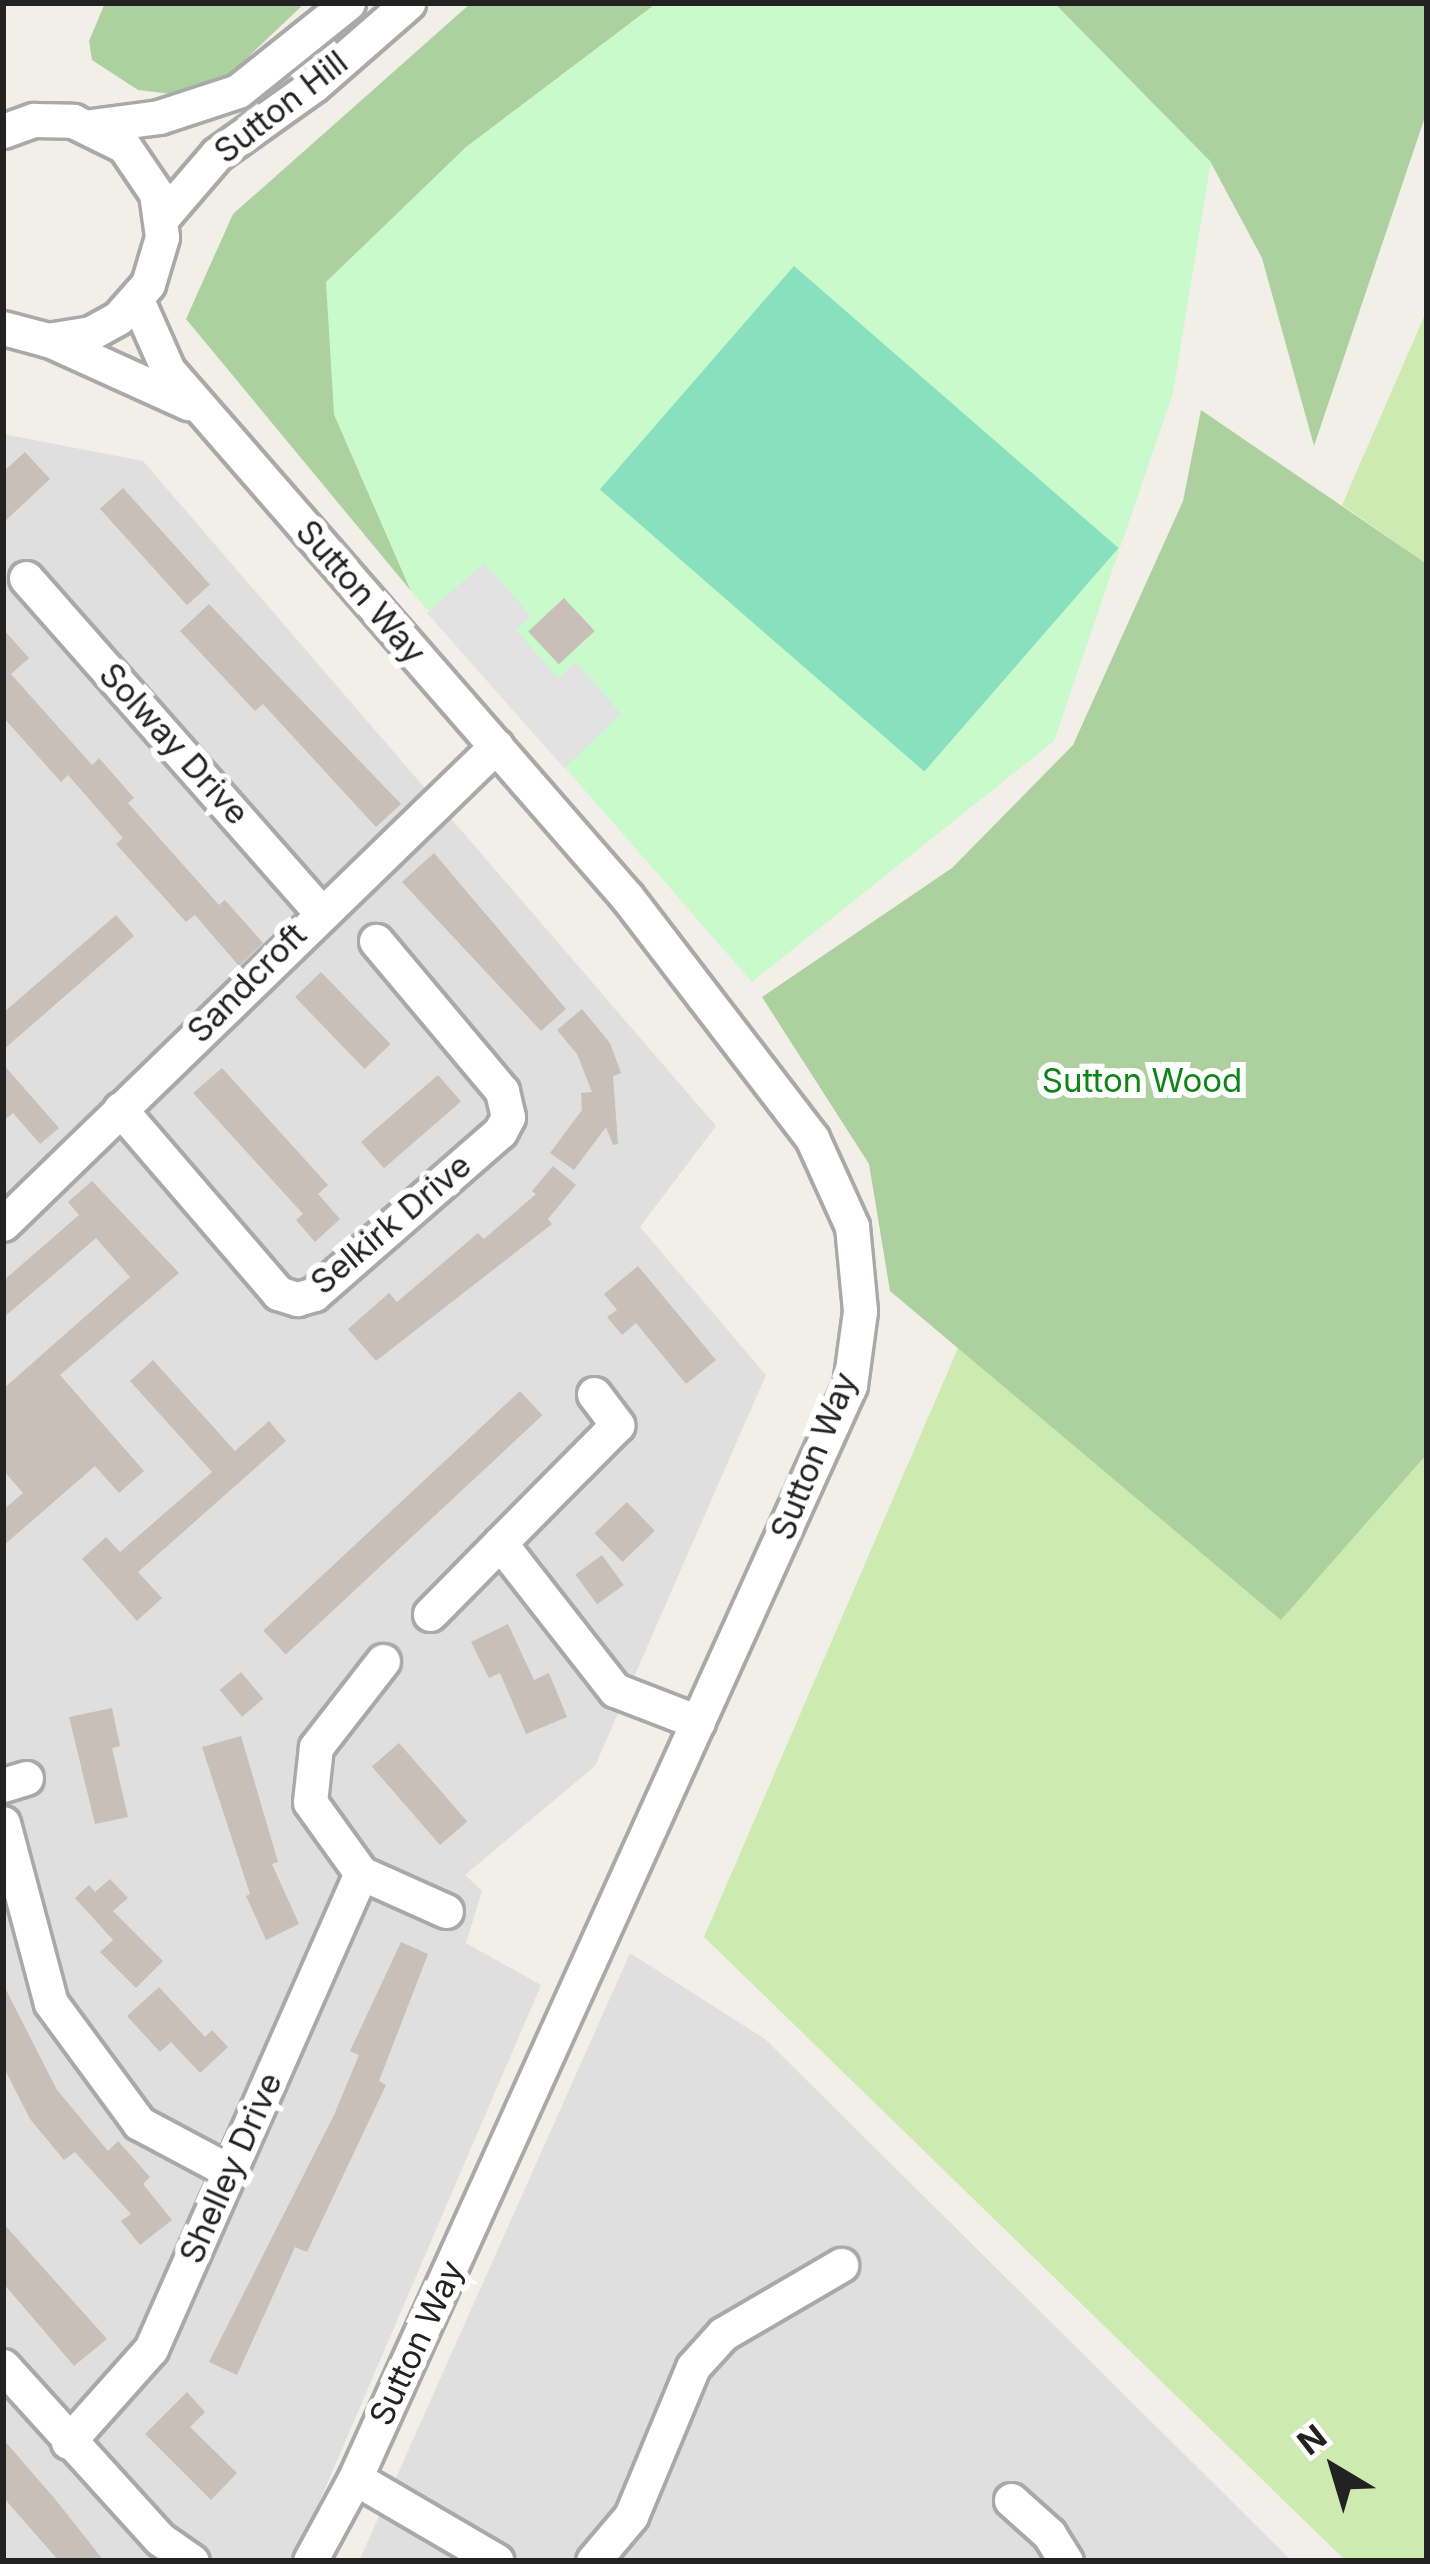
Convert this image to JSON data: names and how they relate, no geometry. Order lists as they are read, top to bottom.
{
  "streets": {
    "street": [
      "Sutton Hill",
      "Sutton Way",
      "Solway Drive",
      "Sandcroft",
      "Selkirk Drive",
      "Shelley Drive"
    ]
  },
  "crossings": [
    ["Sutton Way", "Sandcroft"],
    ["Solway Drive", "Sandcroft"],
    ["Sandcroft", "Selkirk Drive"]
  ],
  "parks": ["Sutton Wood"],
  "north": "top left"
}
